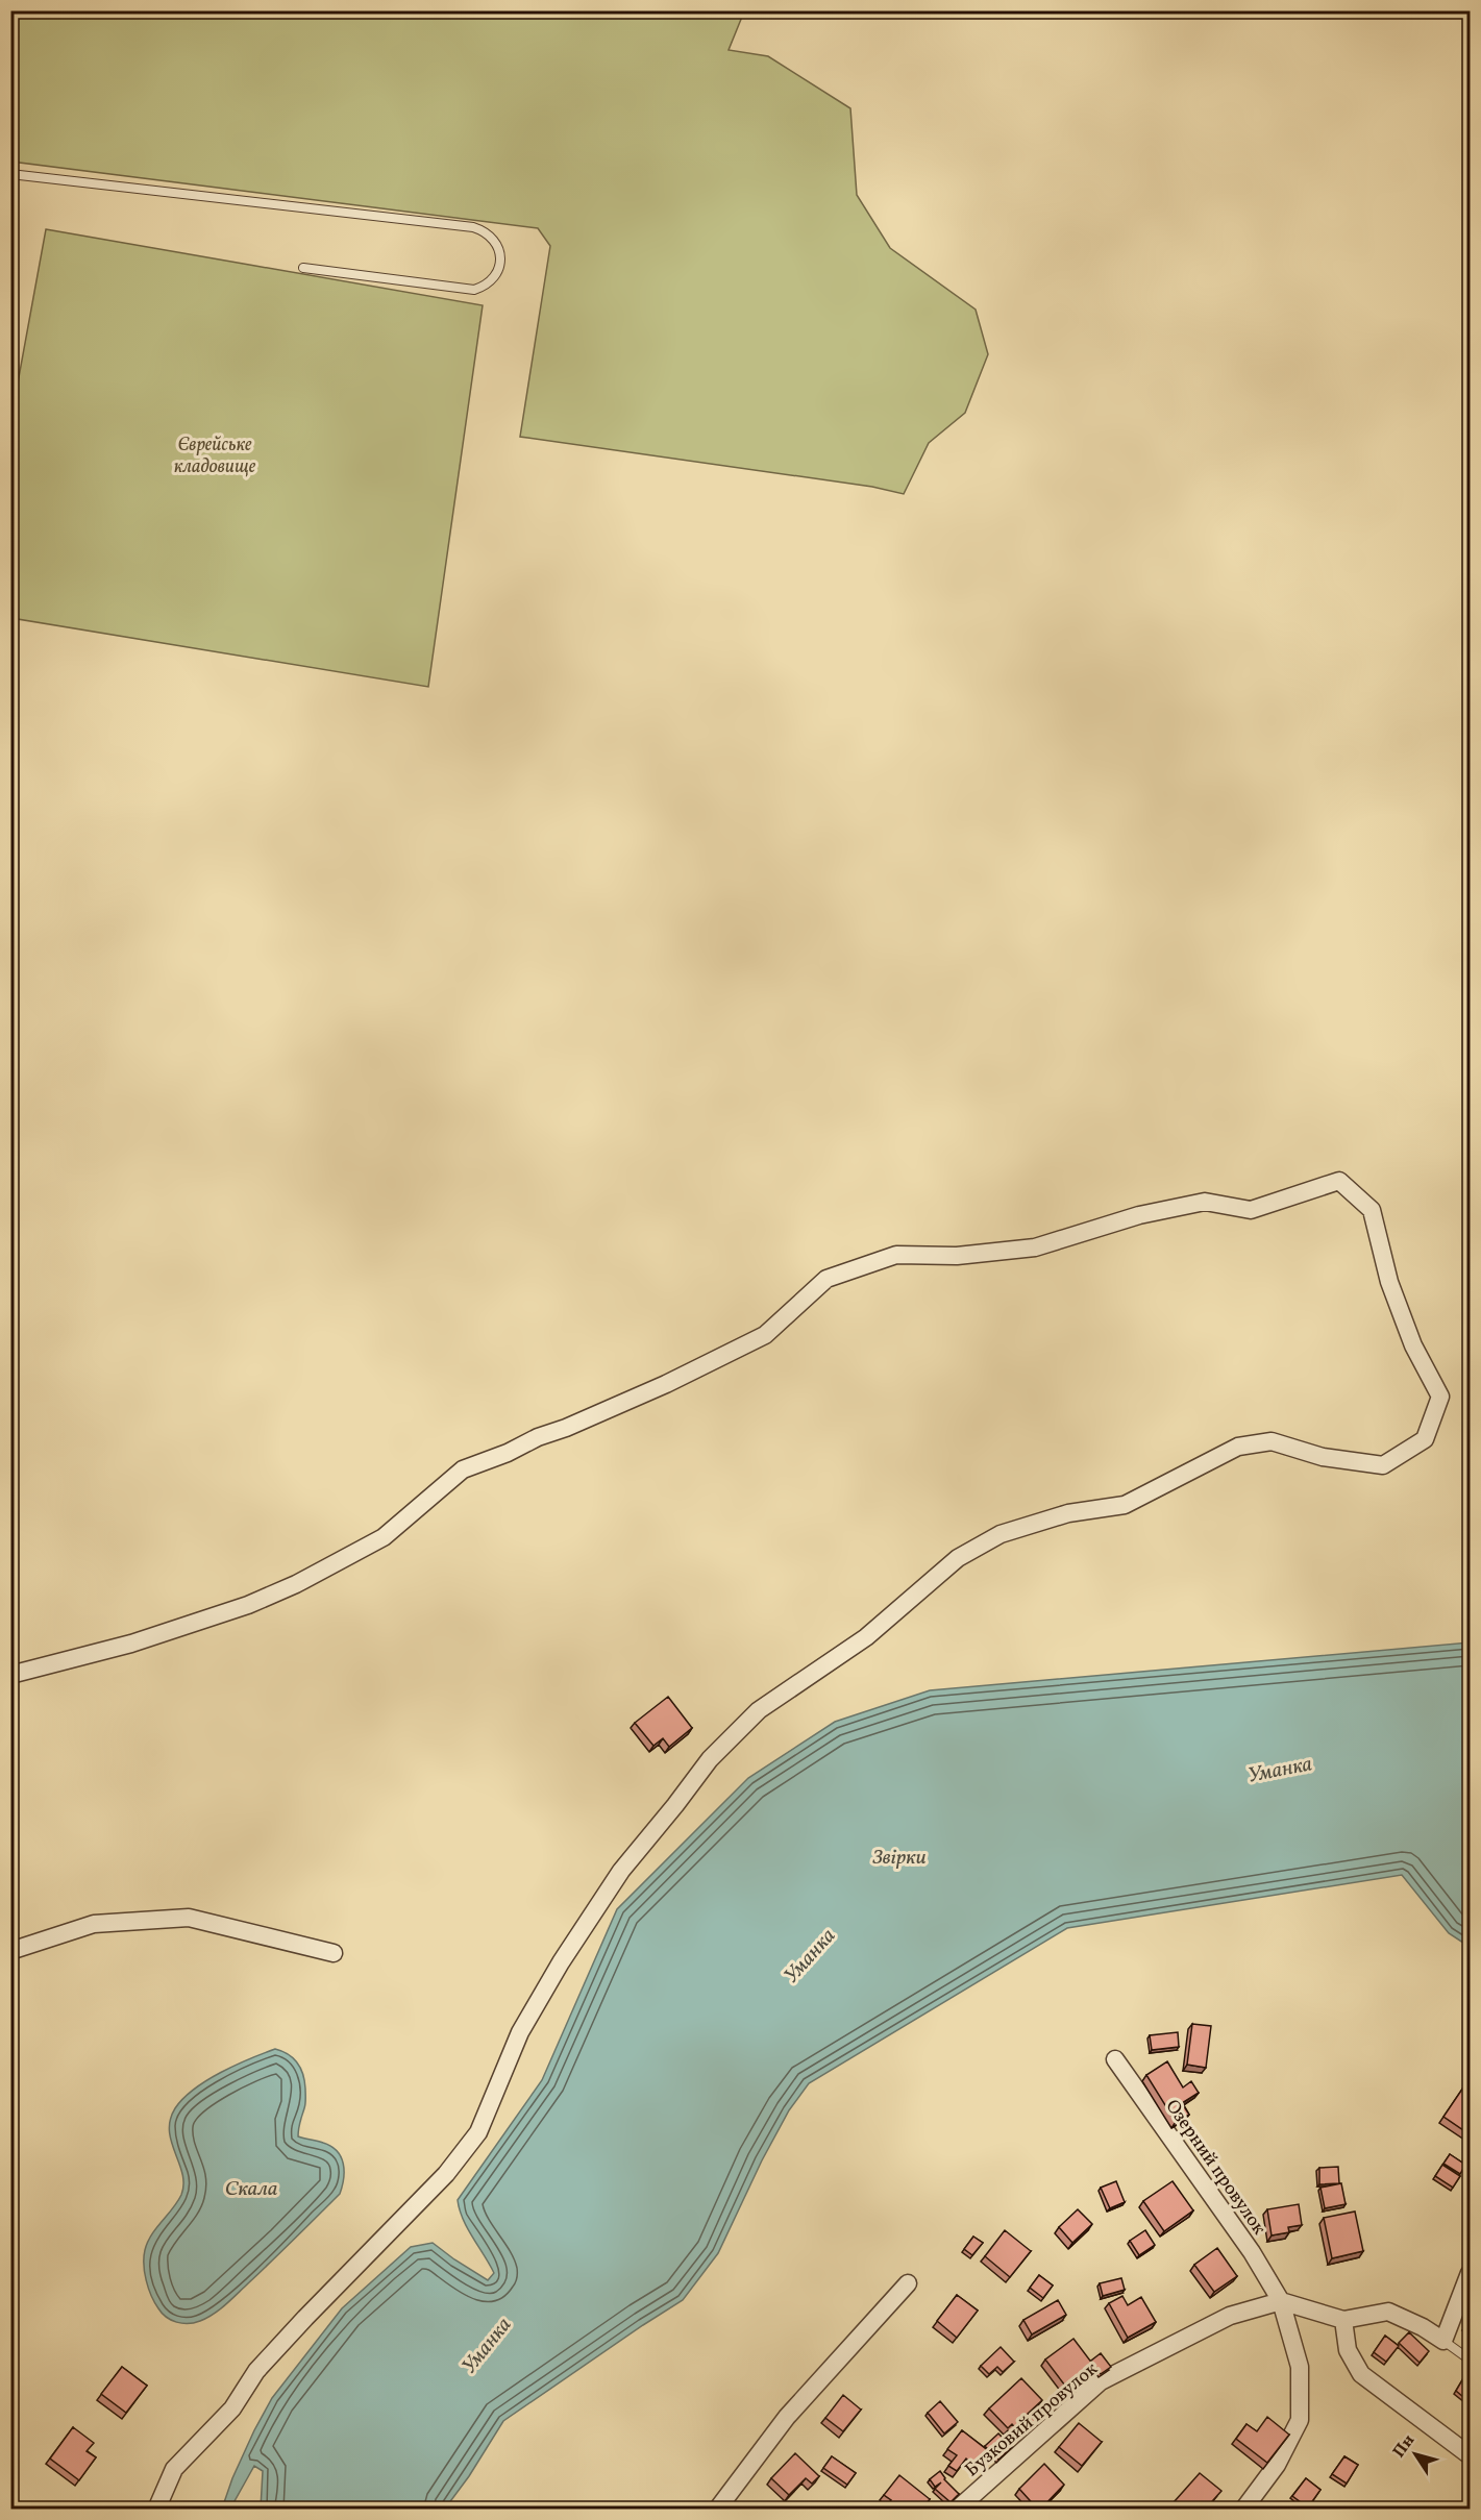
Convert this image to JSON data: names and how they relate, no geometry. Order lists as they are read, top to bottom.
{
  "streets": {
    "street": ["Озерний провулок", "Бузковий провулок"]
  },
  "crossings": [
    ["Озерний провулок", "Бузковий провулок"]
  ],
  "water": ["Уманка", "Звірки", "Скала"],
  "parks": ["Єврейське кладовище"],
  "north": "top left"
}
